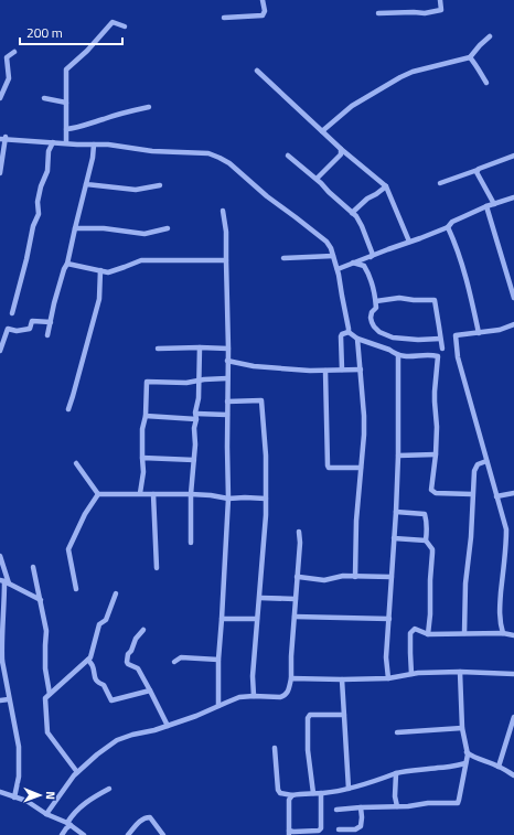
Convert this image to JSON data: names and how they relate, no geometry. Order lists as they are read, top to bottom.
{
  "scale_bar": "200 m",
  "north": "right"
}
